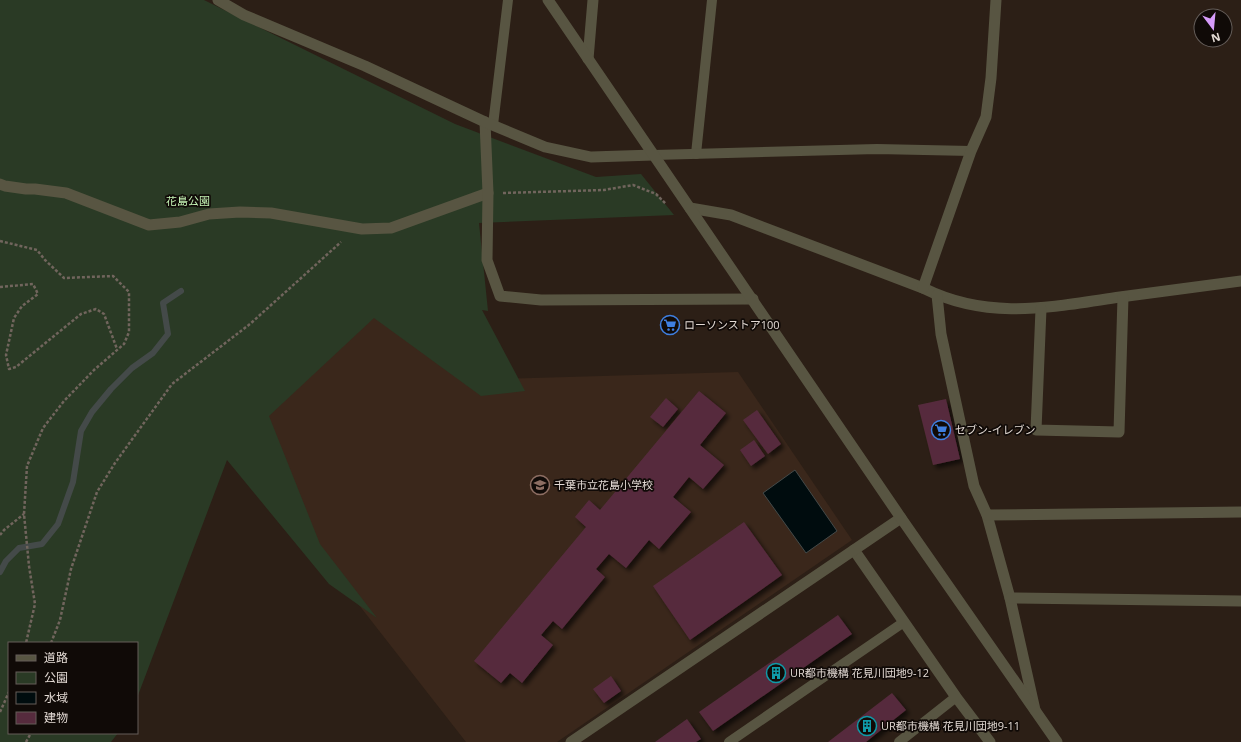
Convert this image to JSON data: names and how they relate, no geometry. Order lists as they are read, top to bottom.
{
  "parks": ["花島公園"],
  "places": {
    "supermarket": ["ローソンストア100", "セブン-イレブン"],
    "school or university": ["千葉市立花島小学校"],
    "building": ["UR都市機構 花見川団地9-12", "UR都市機構 花見川団地9-11"]
  },
  "legend": [
    "道路",
    "公園",
    "水域",
    "建物"
  ],
  "north": "bottom"
}
